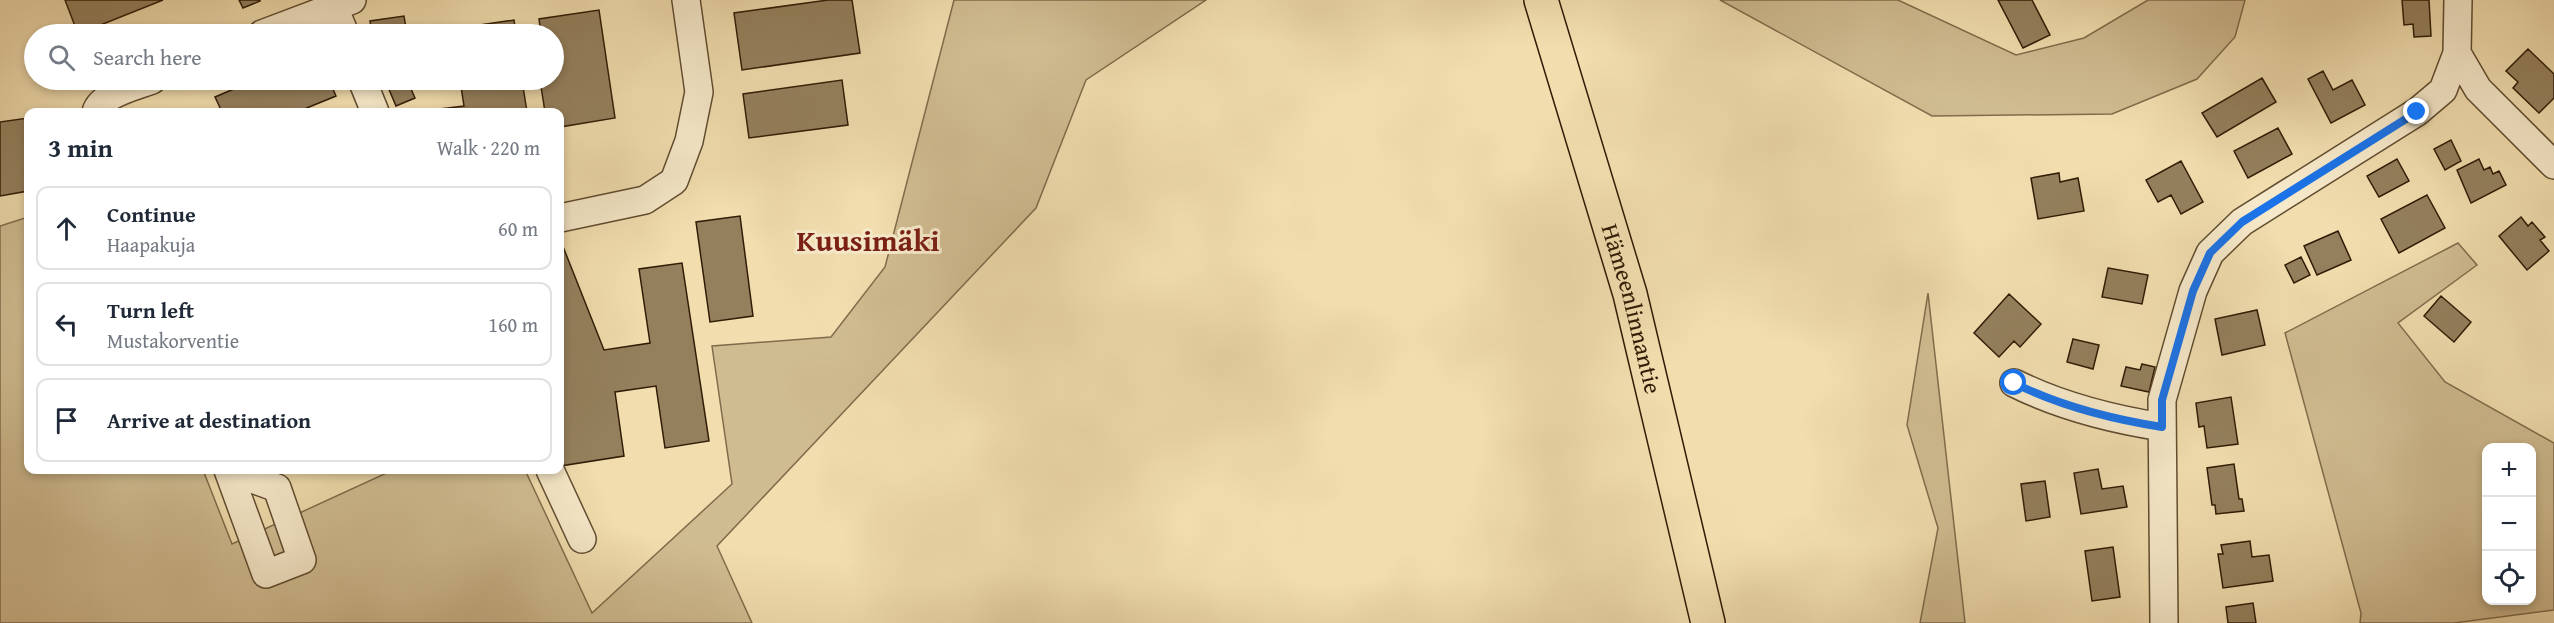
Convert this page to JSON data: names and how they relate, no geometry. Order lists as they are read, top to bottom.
{
  "streets": {
    "main road": ["Hämeenlinnantie"]
  },
  "districts": ["Kuusimäki"],
  "page": {
    "search": "Search here",
    "heading": ["3 min", "Walk · 220 m"],
    "list": [
      ["Continue", "Haapakuja", "60 m"],
      ["Turn left", "Mustakorventie", "160 m"],
      "Arrive at destination"
    ],
    "map_buttons": ["+", "−"]
  }
}
